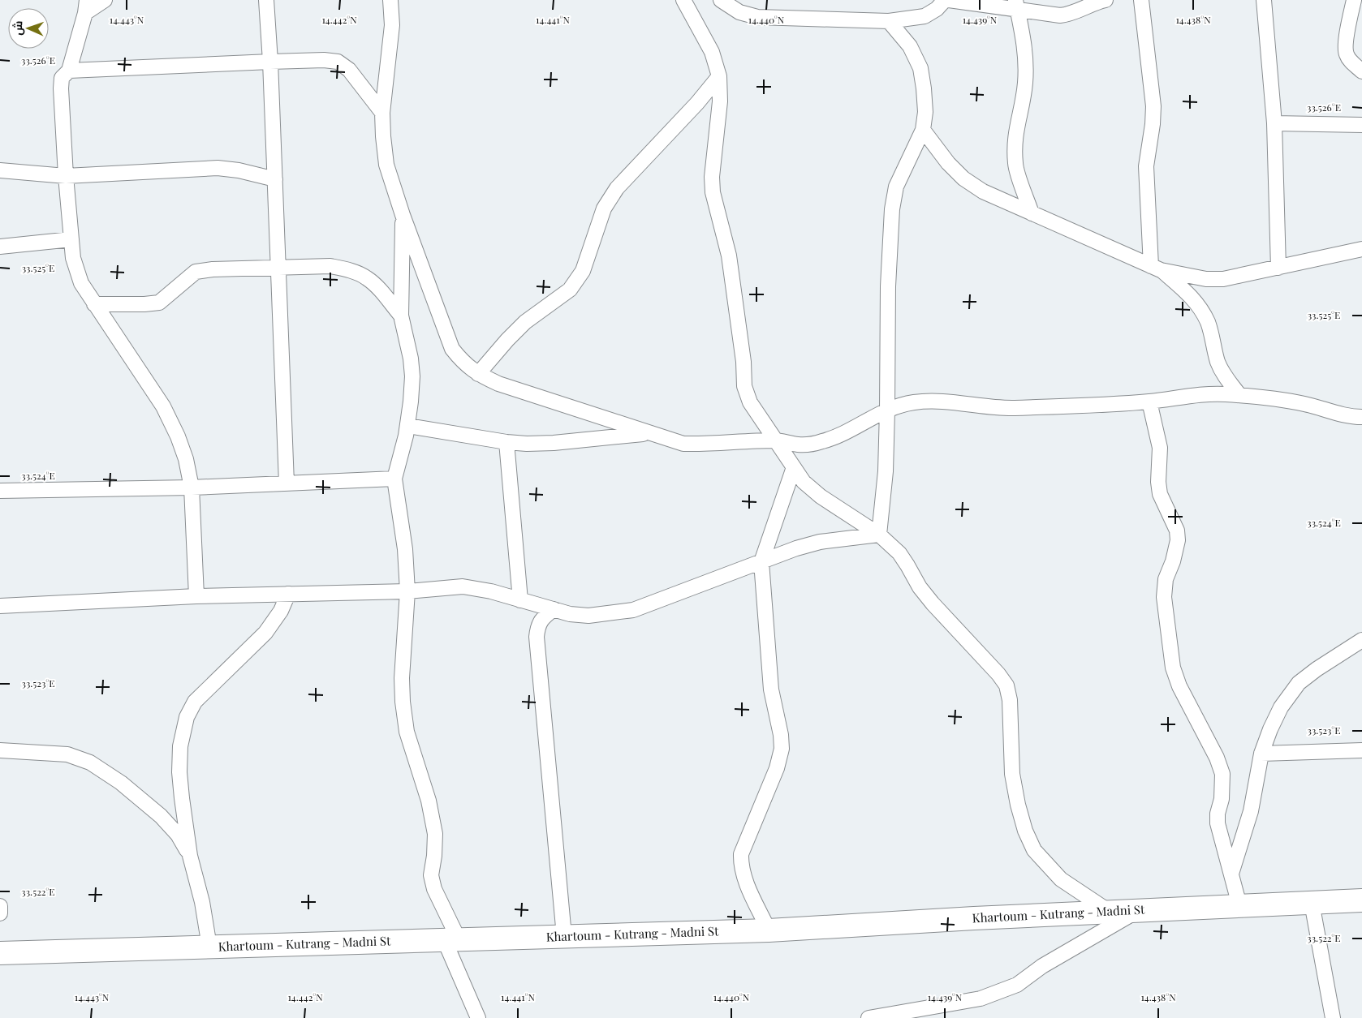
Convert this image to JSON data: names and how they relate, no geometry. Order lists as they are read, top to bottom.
{
  "streets": {
    "highway": ["Khartoum - Kutrang - Madni St"]
  },
  "north": "left",
  "coordinates": [
    "14.443°N",
    "14.442°N",
    "14.441°N",
    "14.440°N",
    "14.439°N",
    "14.438°N",
    "33.526°E",
    "33.525°E",
    "33.524°E",
    "33.523°E",
    "33.522°E"
  ]
}
